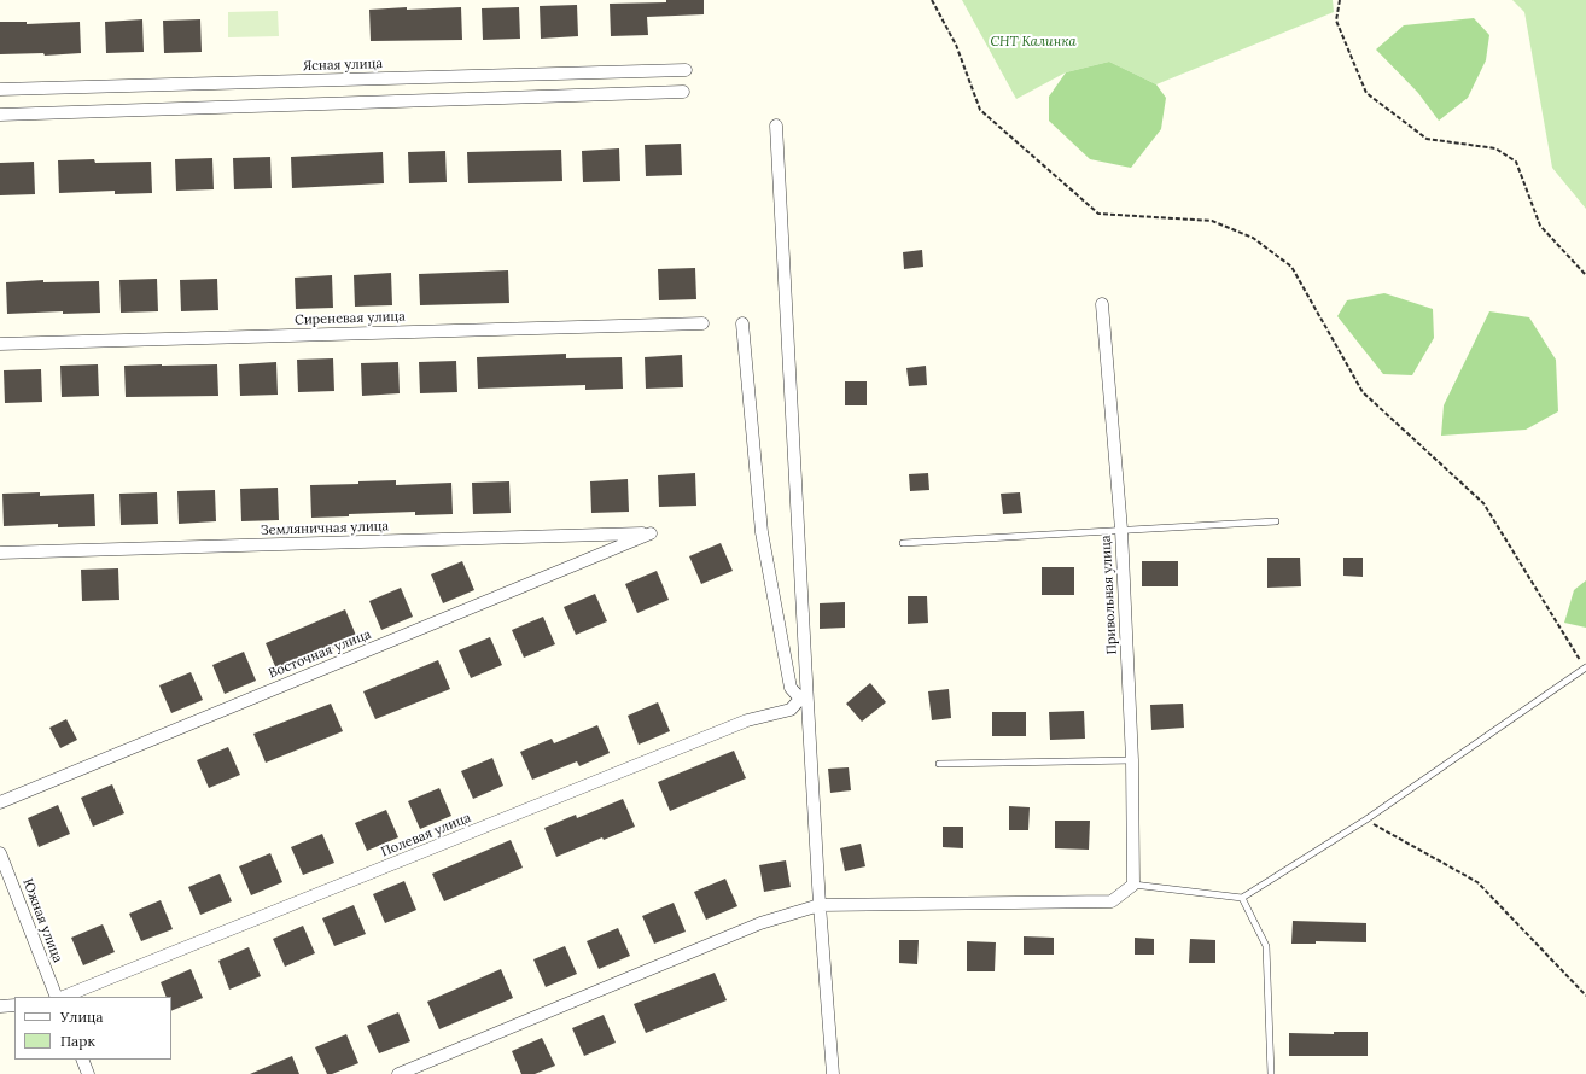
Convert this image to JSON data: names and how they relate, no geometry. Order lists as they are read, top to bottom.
{
  "streets": {
    "street": [
      "Ясная улица",
      "Сиреневая улица",
      "Земляничная улица",
      "Привольная улица",
      "Восточная улица",
      "Полевая улица",
      "Южная улица"
    ]
  },
  "crossings": [
    ["Земляничная улица", "Восточная улица"]
  ],
  "parks": ["СНТ Калинка"],
  "legend": ["Улица", "Парк"]
}
